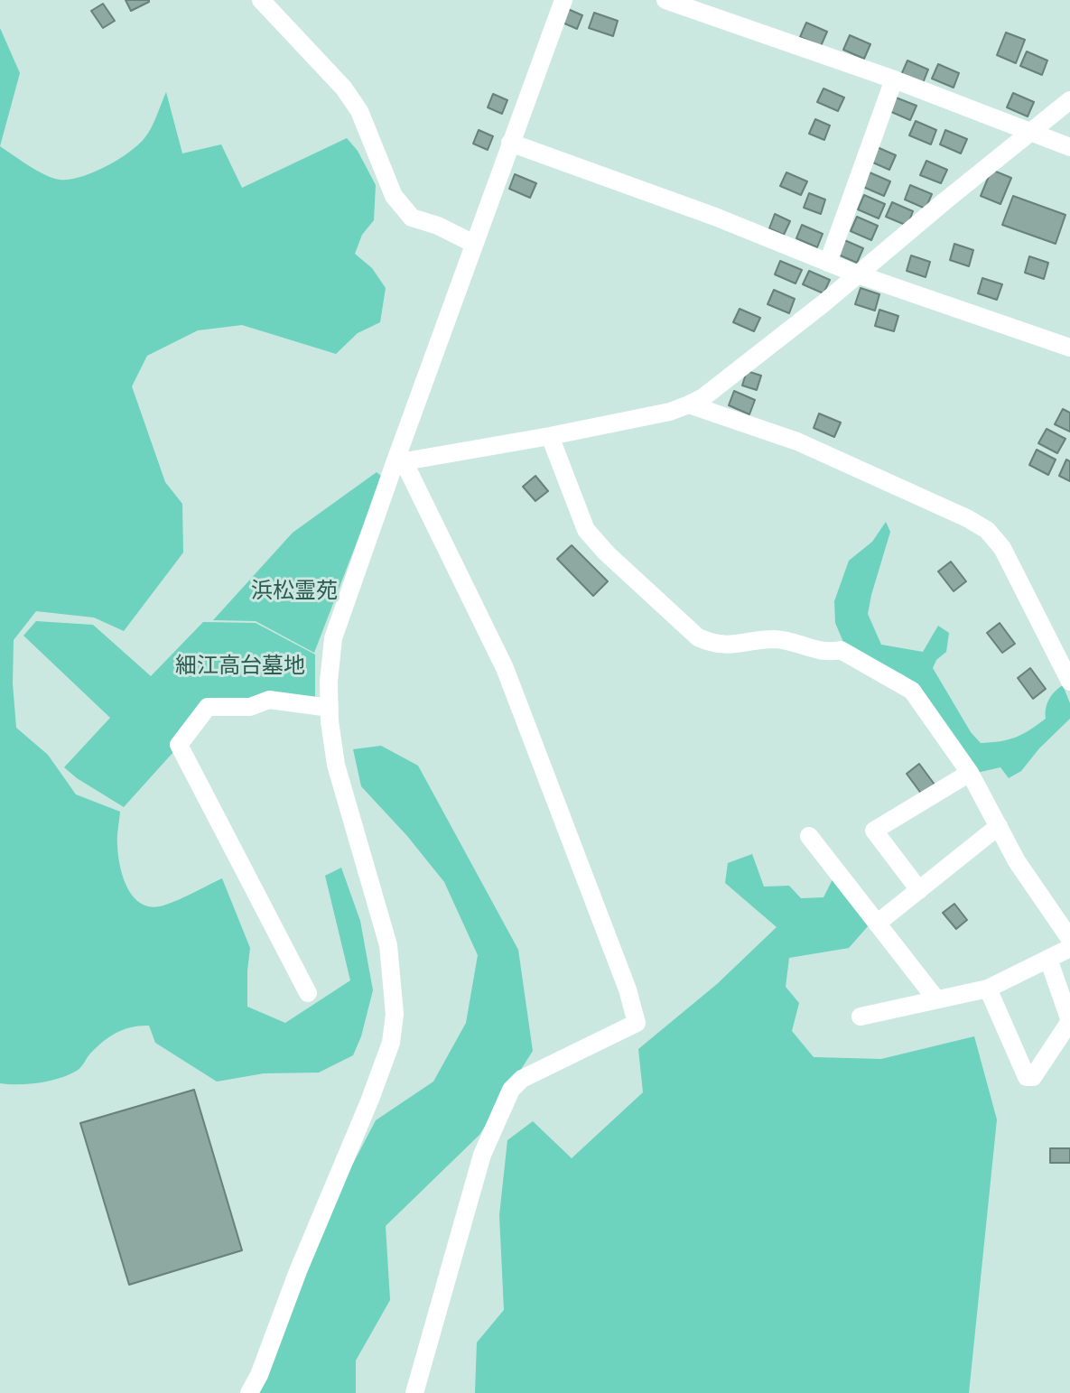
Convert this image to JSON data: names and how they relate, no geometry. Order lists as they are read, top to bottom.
{
  "parks": ["浜松霊苑", "細江高台墓地"]
}
